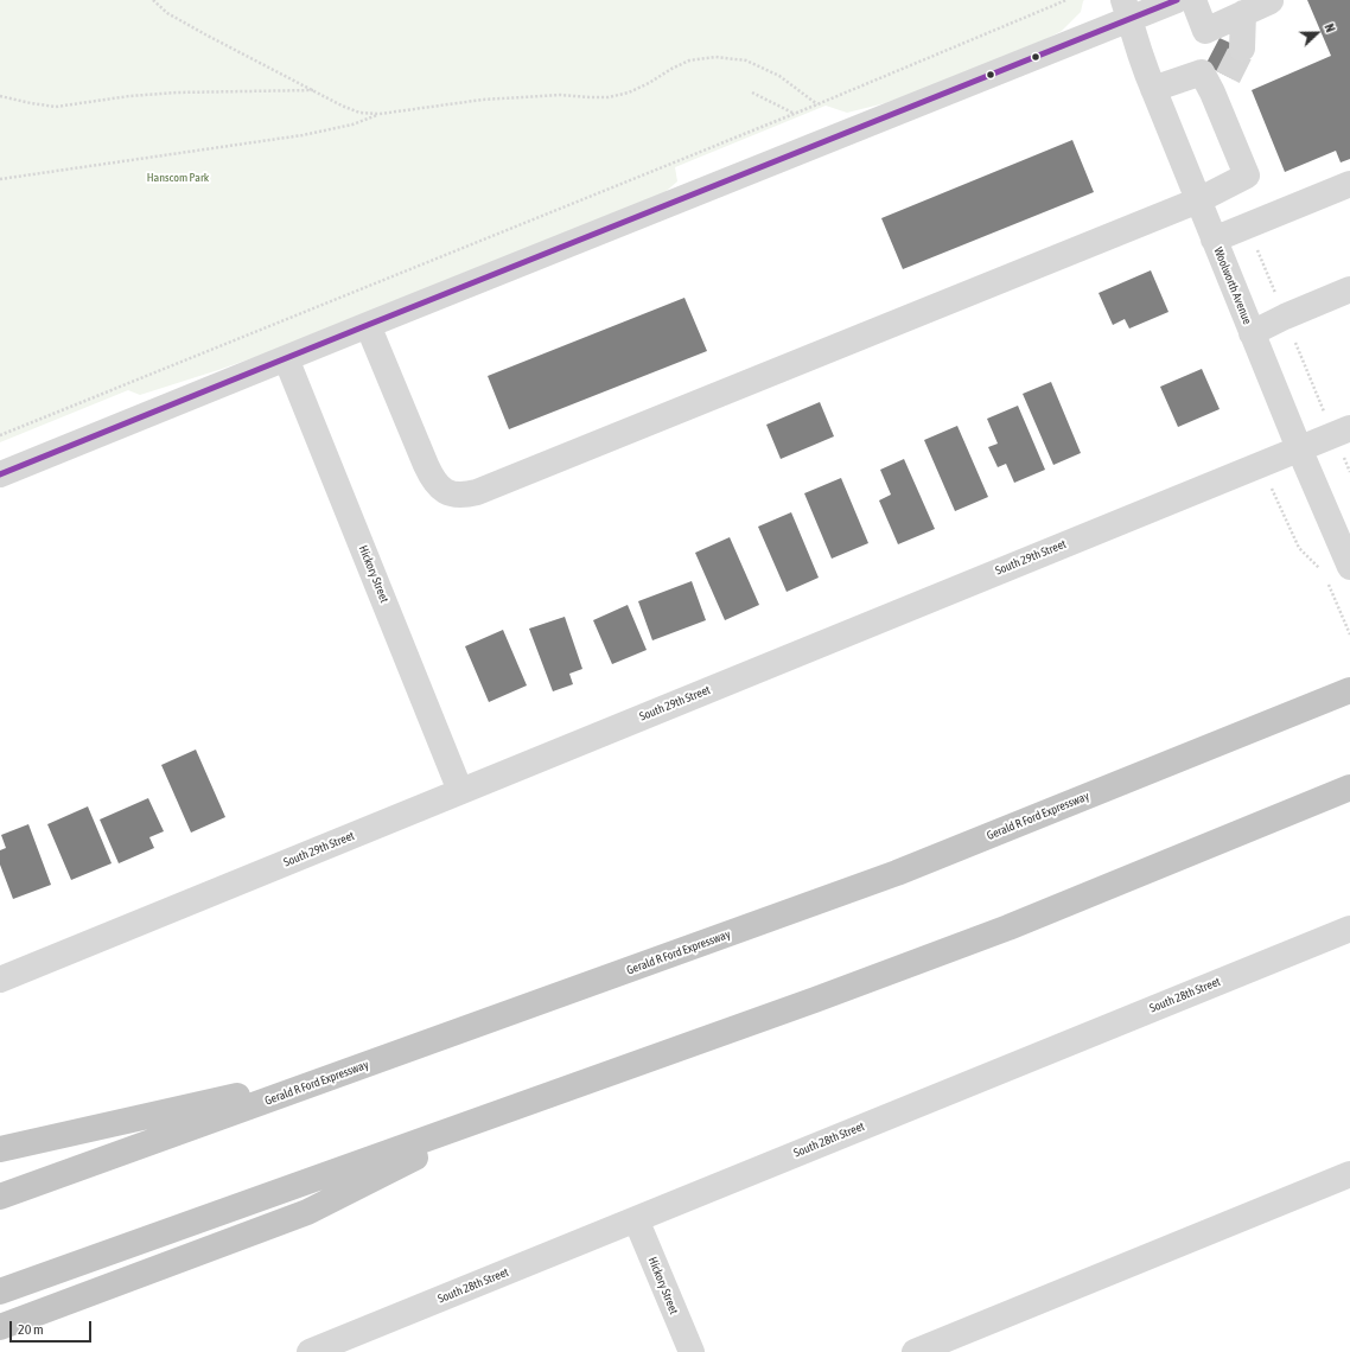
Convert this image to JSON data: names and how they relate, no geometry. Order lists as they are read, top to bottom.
{
  "streets": {
    "highway": ["Gerald R Ford Expressway"],
    "street": [
      "Woolworth Avenue",
      "South 29th Street",
      "Hickory Street",
      "South 28th Street"
    ]
  },
  "crossings": [
    ["Woolworth Avenue", "South 29th Street"],
    ["South 29th Street", "Hickory Street"],
    ["Hickory Street", "South 28th Street"]
  ],
  "parks": ["Hanscom Park"],
  "scale_bar": "20 m",
  "north": "right"
}
